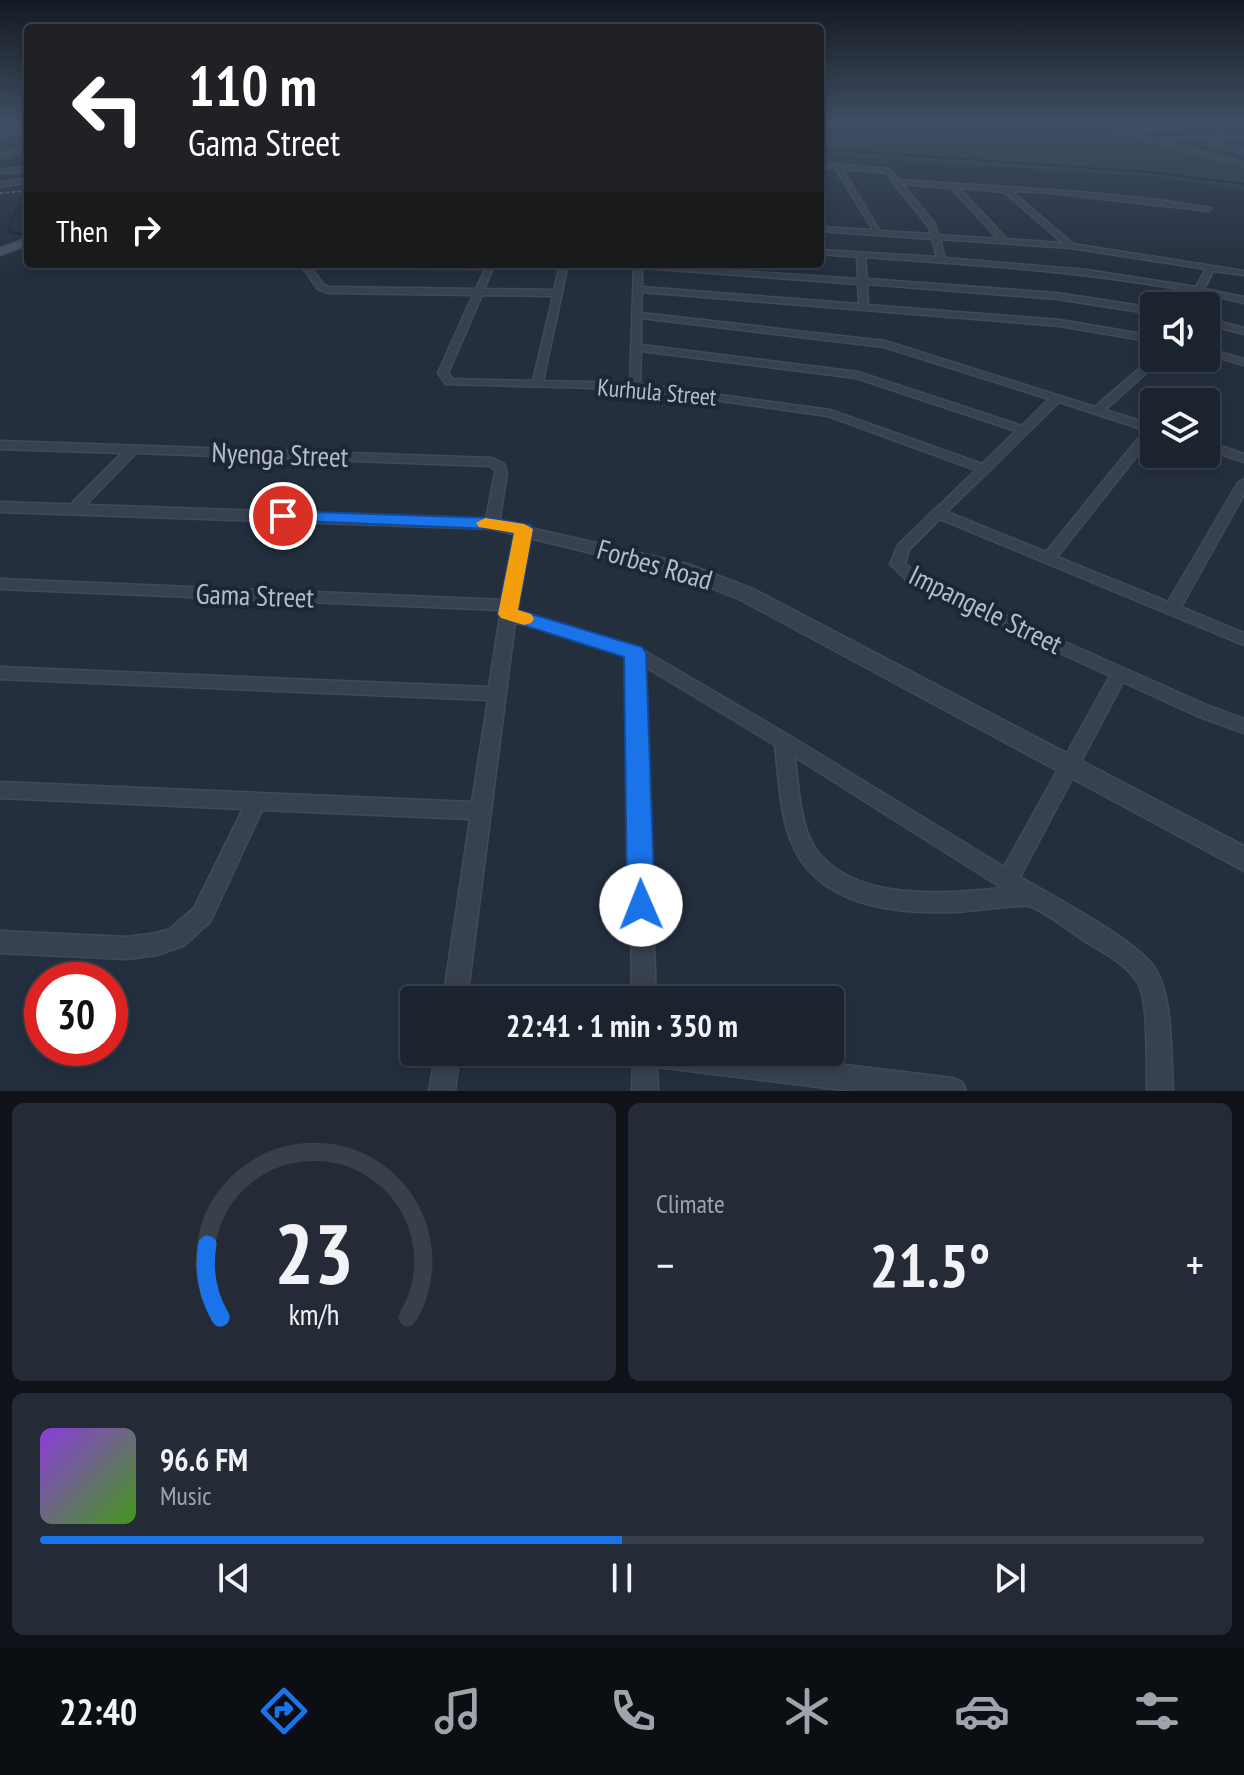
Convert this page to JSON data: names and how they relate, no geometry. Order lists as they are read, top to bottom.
{
  "streets": {
    "street": [
      "Kurhula Street",
      "Nyenga Street",
      "Forbes Road",
      "Gama Street",
      "Impangele Street"
    ]
  },
  "crossings": [
    ["Kurhula Street", "Impangele Street"],
    ["Nyenga Street", "Forbes Road"]
  ],
  "page": {
    "turn": ["110 m", "Gama Street"],
    "then": "Then",
    "limit": "30",
    "trip": "22:41 · 1 min · 350 m",
    "tile": "Climate",
    "heat": ["−", "21.5°", "+"],
    "song": ["96.6 FM", "Music"],
    "tabs": "22:40",
    "gauge": ["23", "km/h"]
  }
}
